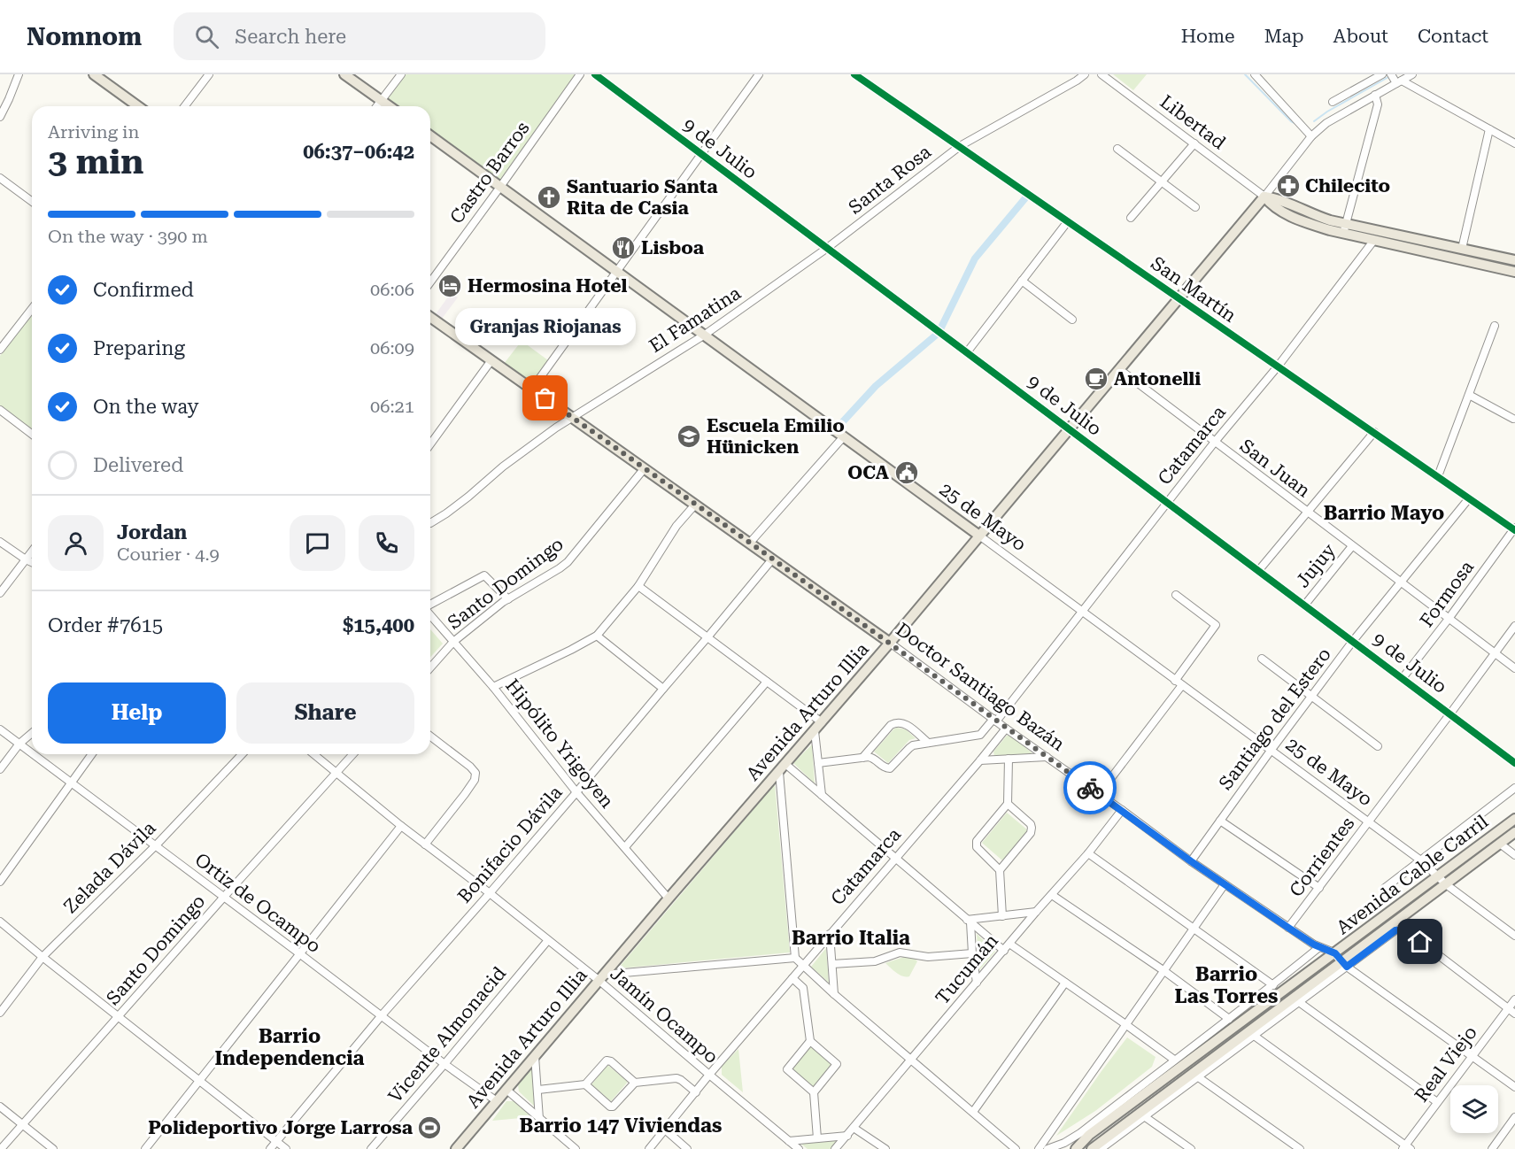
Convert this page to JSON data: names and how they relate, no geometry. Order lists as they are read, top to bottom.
{
  "streets": {
    "main road": [
      "25 de Mayo",
      "Doctor Santiago Bazán",
      "Avenida Arturo Illia",
      "Avenida Cable Carril"
    ],
    "street": [
      "Libertad",
      "9 de Julio",
      "Castro Barros",
      "Santa Rosa",
      "San Martín",
      "El Famatina",
      "Catamarca",
      "San Juan",
      "Jujuy",
      "Santo Domingo",
      "Formosa",
      "Santiago del Estero",
      "Hipólito Yrigoyen",
      "Bonifacio Dávila",
      "Corrientes",
      "Zelada Dávila",
      "Ortiz de Ocampo",
      "Tucumán",
      "Jamín Ocampo",
      "Vicente Almonacid",
      "Real Viejo"
    ]
  },
  "crossings": [
    ["Libertad", "Avenida Arturo Illia"],
    ["9 de Julio", "Santa Rosa"],
    ["9 de Julio", "El Famatina"],
    ["9 de Julio", "Catamarca"],
    ["9 de Julio", "Jujuy"],
    ["9 de Julio", "Formosa"],
    ["9 de Julio", "Avenida Arturo Illia"],
    ["9 de Julio", "Santiago del Estero"],
    ["9 de Julio", "Corrientes"],
    ["Castro Barros", "25 de Mayo"],
    ["Santa Rosa", "San Martín"],
    ["Santa Rosa", "El Famatina"],
    ["San Martín", "Catamarca"],
    ["San Martín", "Formosa"],
    ["San Martín", "Avenida Arturo Illia"],
    ["San Martín", "Santiago del Estero"],
    ["El Famatina", "25 de Mayo"],
    ["El Famatina", "Doctor Santiago Bazán"],
    ["Catamarca", "San Juan"],
    ["Catamarca", "25 de Mayo"],
    ["Catamarca", "Doctor Santiago Bazán"],
    ["Catamarca", "Jamín Ocampo"],
    ["San Juan", "Jujuy"],
    ["San Juan", "Formosa"],
    ["San Juan", "Avenida Arturo Illia"],
    ["San Juan", "Santiago del Estero"],
    ["San Juan", "Corrientes"],
    ["25 de Mayo", "Avenida Arturo Illia"],
    ["25 de Mayo", "Santiago del Estero"],
    ["25 de Mayo", "Corrientes"],
    ["25 de Mayo", "Avenida Cable Carril"],
    ["Santo Domingo", "Doctor Santiago Bazán"],
    ["Santo Domingo", "Hipólito Yrigoyen"],
    ["Santo Domingo", "Ortiz de Ocampo"],
    ["Santo Domingo", "Jamín Ocampo"],
    ["Doctor Santiago Bazán", "Avenida Arturo Illia"],
    ["Doctor Santiago Bazán", "Santiago del Estero"],
    ["Doctor Santiago Bazán", "Bonifacio Dávila"],
    ["Doctor Santiago Bazán", "Corrientes"],
    ["Doctor Santiago Bazán", "Avenida Cable Carril"],
    ["Doctor Santiago Bazán", "Tucumán"],
    ["Avenida Arturo Illia", "Hipólito Yrigoyen"],
    ["Avenida Arturo Illia", "Ortiz de Ocampo"],
    ["Avenida Arturo Illia", "Jamín Ocampo"],
    ["Hipólito Yrigoyen", "Bonifacio Dávila"],
    ["Bonifacio Dávila", "Ortiz de Ocampo"],
    ["Bonifacio Dávila", "Jamín Ocampo"],
    ["Zelada Dávila", "Ortiz de Ocampo"],
    ["Ortiz de Ocampo", "Vicente Almonacid"],
    ["Jamín Ocampo", "Vicente Almonacid"]
  ],
  "districts": [
    "Barrio Mayo",
    "Barrio Italia",
    "Barrio Las Torres",
    "Barrio Independencia",
    "Barrio 147 Viviendas"
  ],
  "places": {
    "pharmacy": ["Chilecito"],
    "church": ["Santuario Santa Rita de Casia"],
    "restaurant": ["Lisboa"],
    "hotel": ["Hermosina Hotel"],
    "cafe": ["Antonelli"],
    "other": ["Granjas Riojanas"],
    "school or university": ["Escuela Emilio Hünicken"],
    "public building": ["OCA"],
    "sports": ["Polideportivo Jorge Larrosa"]
  },
  "page": {
    "header": "Nomnom",
    "search": "Search here",
    "nav": [
      "Home",
      "Map",
      "About",
      "Contact"
    ],
    "heading": ["3 min", "Arriving in", "06:37–06:42"],
    "panel": [
      "Jordan",
      "Courier · 4.9",
      "Order #7615",
      "$15,400"
    ],
    "bar": "On the way · 390 m",
    "list": [
      ["Confirmed", "06:06"],
      ["Preparing", "06:09"],
      ["On the way", "06:21"],
      "Delivered"
    ],
    "bubble": "Granjas Riojanas",
    "buttons": ["Help", "Share"]
  }
}
